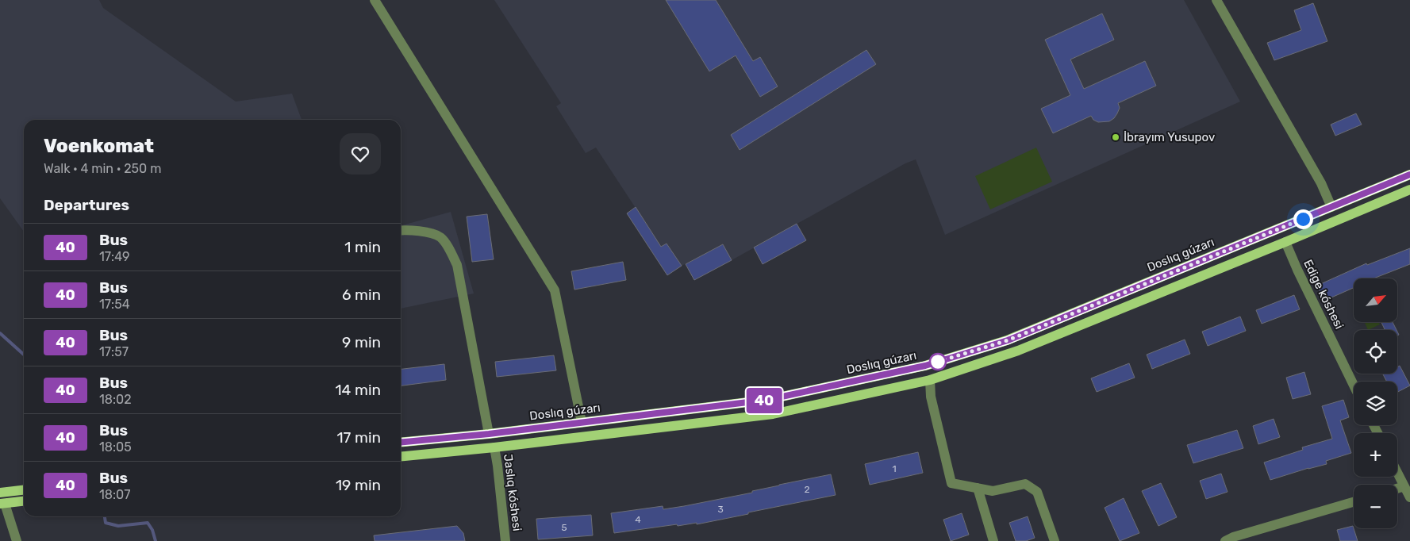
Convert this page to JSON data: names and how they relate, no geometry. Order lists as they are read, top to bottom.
{
  "streets": {
    "main road": ["Doslıq gúzarı"],
    "street": ["Edige kóshesi", "Jaslıq kóshesi"]
  },
  "places": ["İbrayım Yusupov"],
  "lines": ["bus line 40"],
  "house_numbers": [
    "1",
    "2",
    "3",
    "4",
    "5"
  ],
  "north": "top right",
  "page": {
    "on_map": "40",
    "heading": [
      ["Voenkomat", "Walk · 4 min · 250 m"],
      "Departures"
    ],
    "list": [
      {
        "mark": "40",
        "name": "Bus",
        "note": "17:49",
        "value": "1 min"
      },
      {
        "mark": "40",
        "name": "Bus",
        "note": "17:54",
        "value": "6 min"
      },
      {
        "mark": "40",
        "name": "Bus",
        "note": "17:57",
        "value": "9 min"
      },
      {
        "mark": "40",
        "name": "Bus",
        "note": "18:02",
        "value": "14 min"
      },
      {
        "mark": "40",
        "name": "Bus",
        "note": "18:05",
        "value": "17 min"
      },
      {
        "mark": "40",
        "name": "Bus",
        "note": "18:07",
        "value": "19 min"
      }
    ],
    "map_buttons": ["+", "−"]
  }
}
